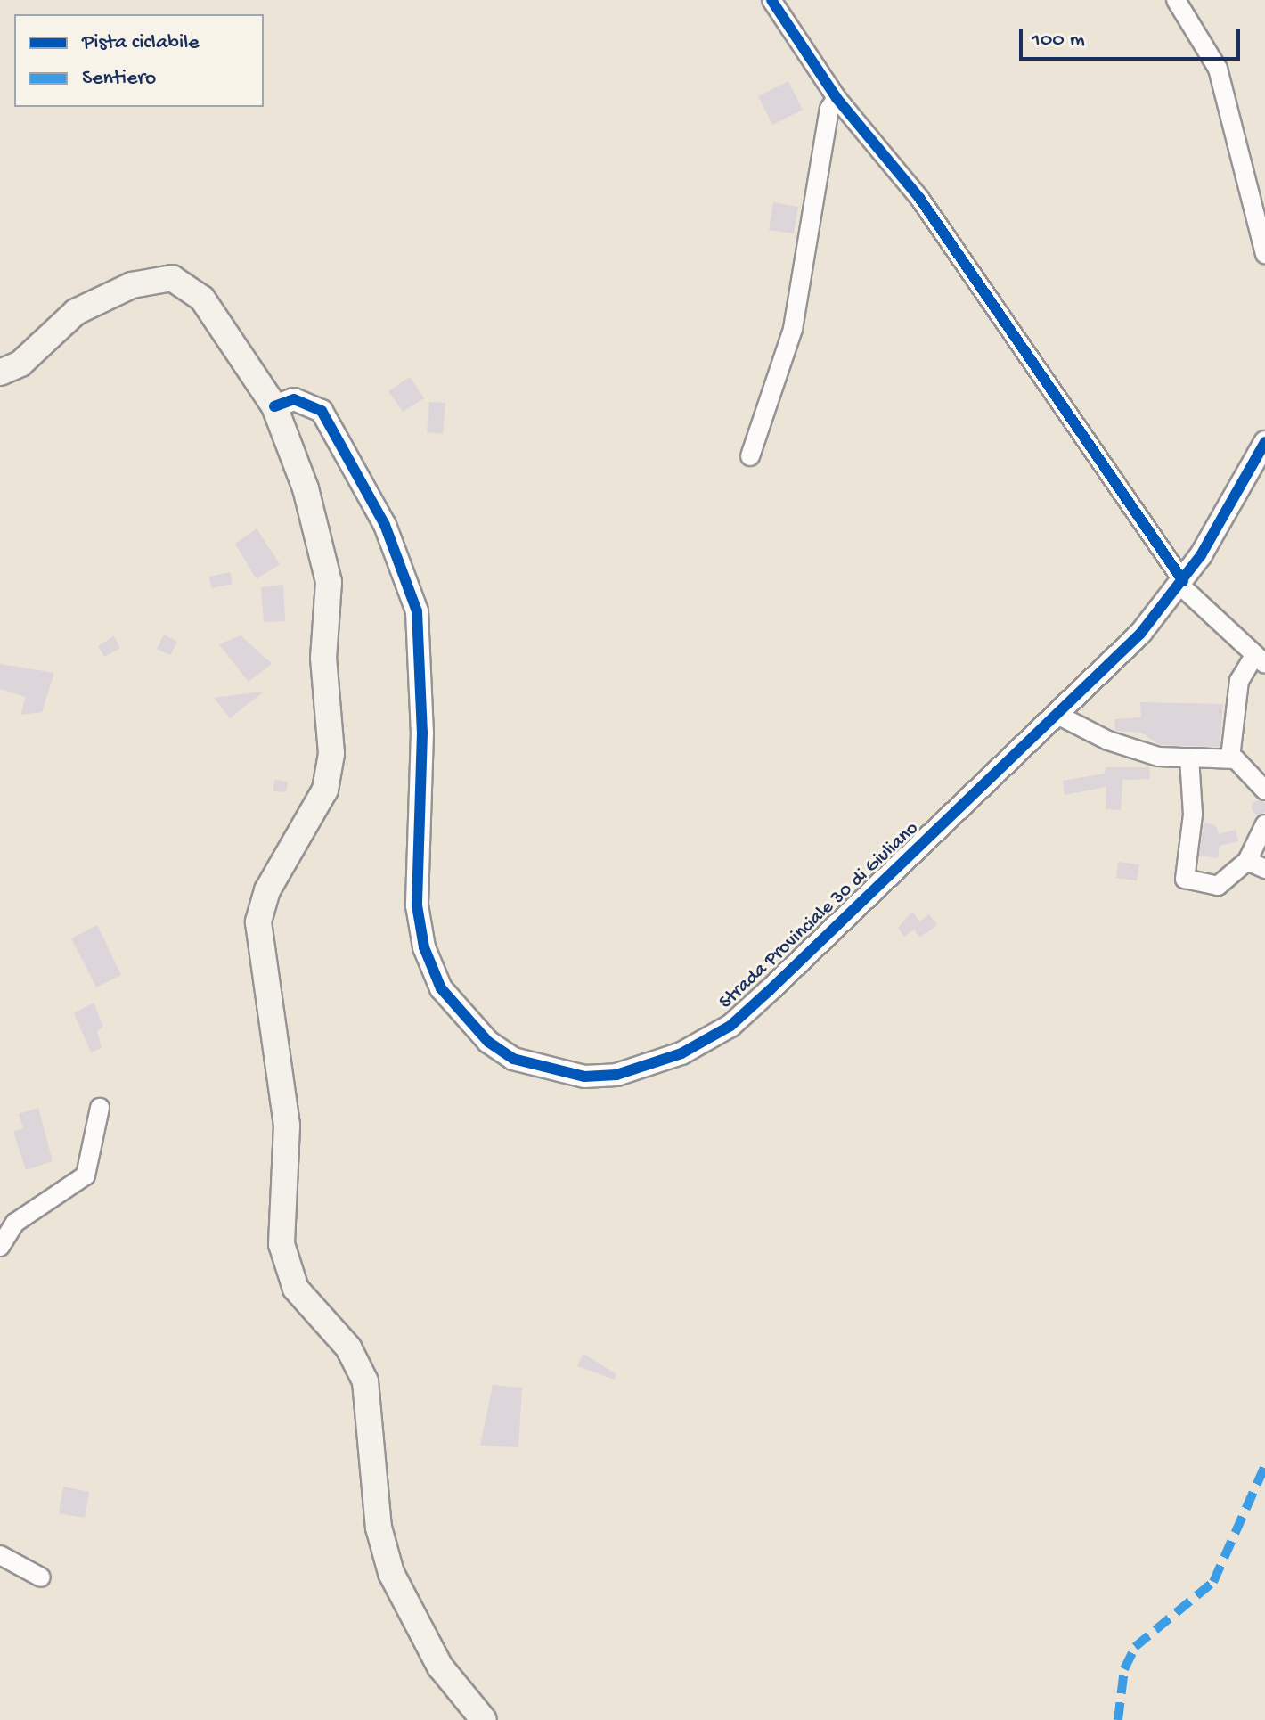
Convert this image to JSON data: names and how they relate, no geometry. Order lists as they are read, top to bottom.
{
  "streets": {
    "street": ["Strada Provinciale 30 di Giuliano"]
  },
  "legend": ["Pista ciclabile", "Sentiero"],
  "scale_bar": "100 m"
}
